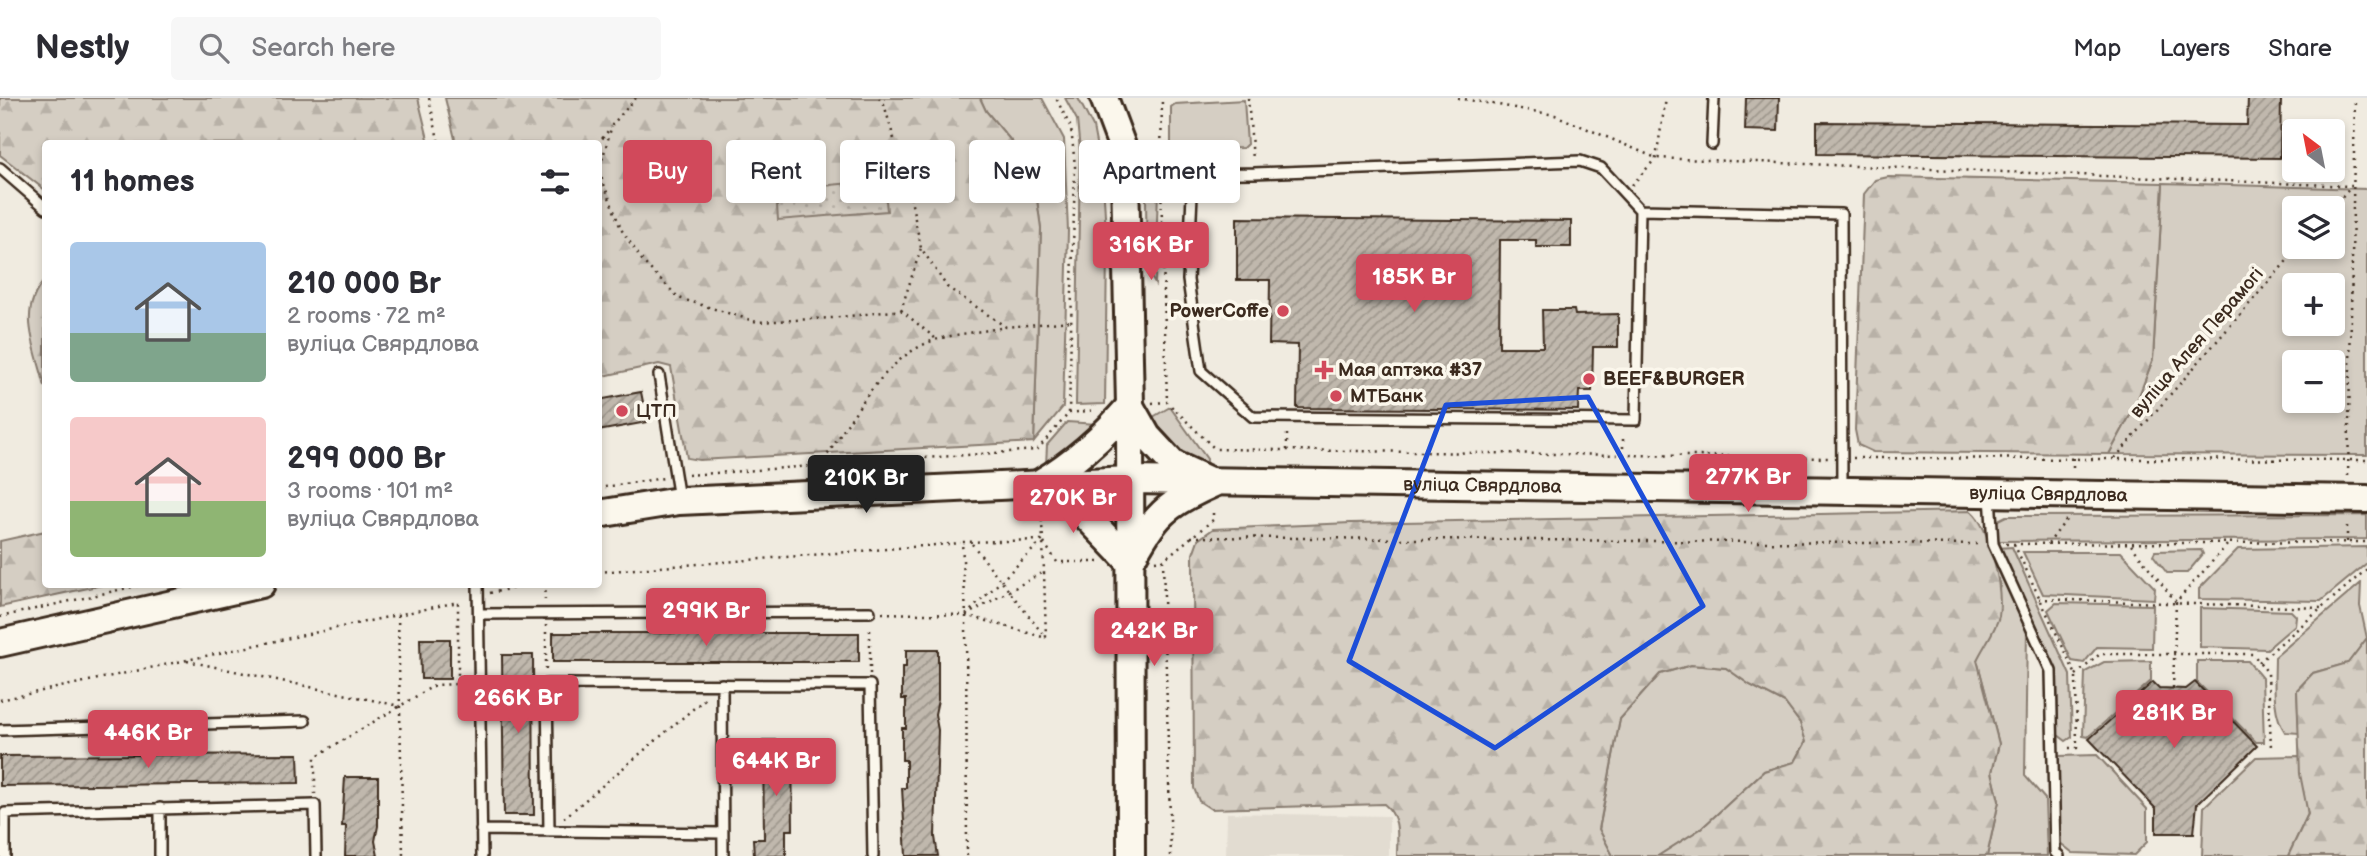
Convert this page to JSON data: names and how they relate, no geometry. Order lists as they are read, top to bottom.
{
  "streets": {
    "main road": ["вуліца Свярдлова"],
    "path": ["вуліца Алея Перамогі"]
  },
  "places": {
    "other": [
      "PowerCoffe",
      "BEEF&BURGER",
      "МТБанк",
      "ЦТП"
    ],
    "health": ["Мая аптэка #37"]
  },
  "north": "top left",
  "page": {
    "header": "Nestly",
    "search": "Search here",
    "nav": ["Map", "Layers", "Share"],
    "map_buttons": ["+", "−"],
    "chip": [
      "Buy",
      "Rent",
      "Filters",
      "New",
      "Apartment"
    ],
    "heading": "11 homes",
    "price": [
      "316K Br",
      "185K Br",
      "277K Br",
      "210K Br",
      "270K Br",
      "299K Br",
      "242K Br",
      "266K Br",
      "281K Br",
      "446K Br",
      "644K Br"
    ],
    "list": [
      {
        "name": "210 000 Br",
        "note": "2 rooms · 72 m² · вуліца Свярдлова"
      },
      {
        "name": "299 000 Br",
        "note": "3 rooms · 101 m² · вуліца Свярдлова"
      }
    ]
  }
}
